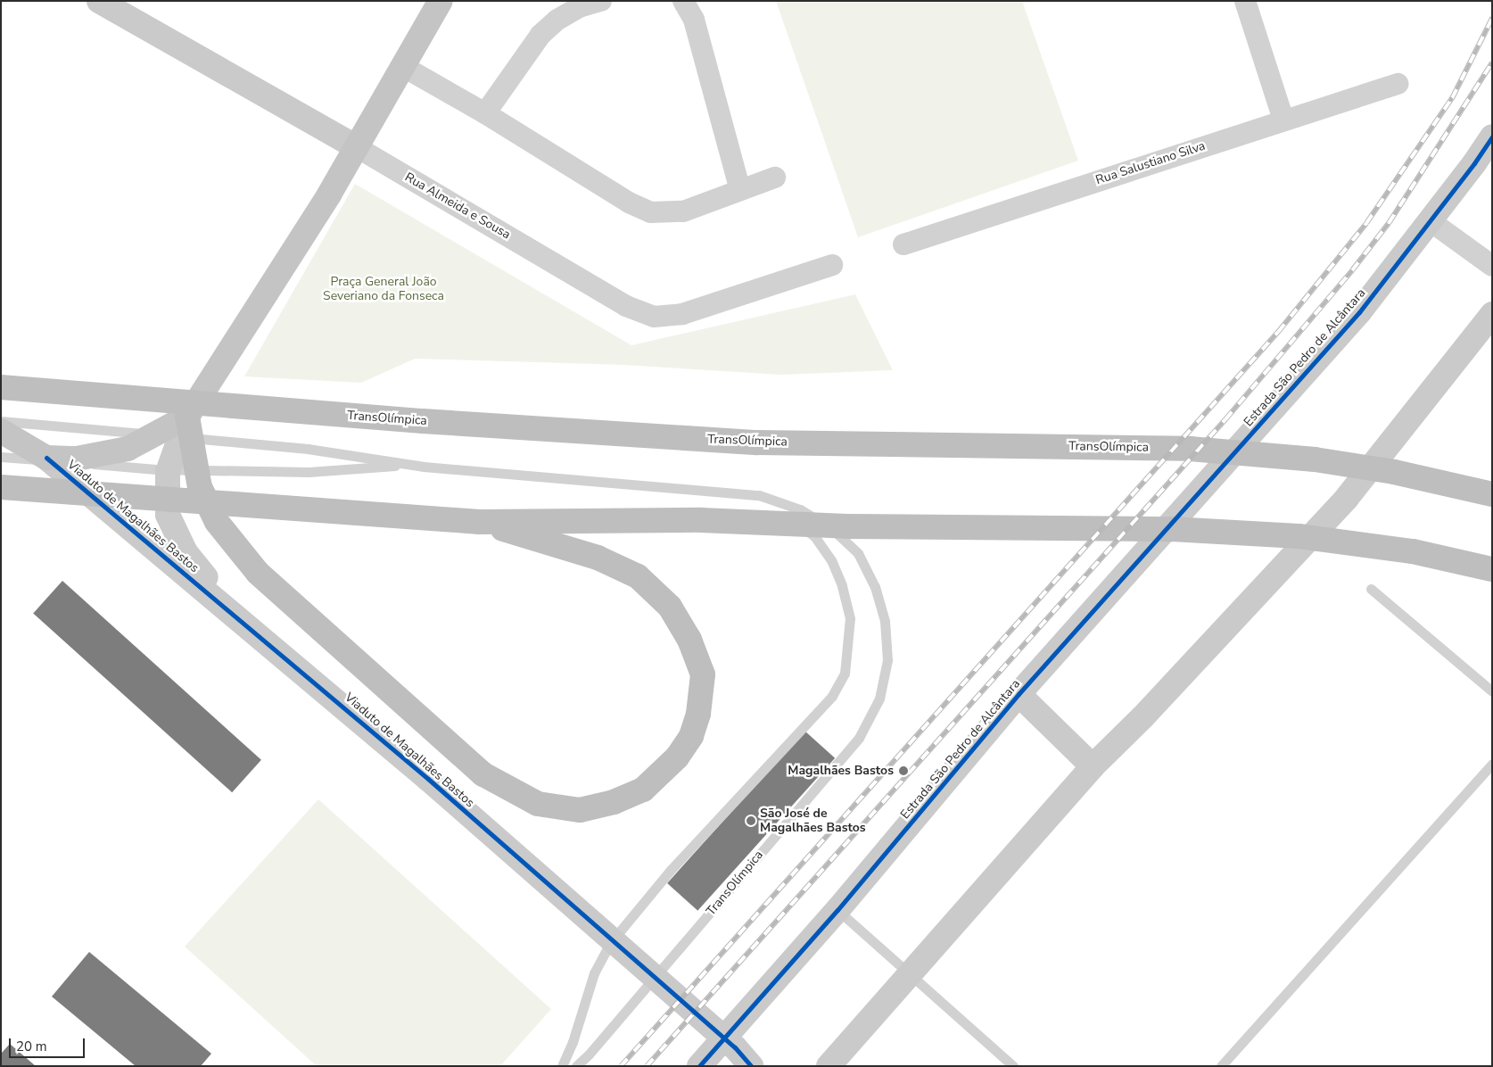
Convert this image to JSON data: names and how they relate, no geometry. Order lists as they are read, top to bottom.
{
  "streets": {
    "highway": ["TransOlímpica"],
    "street": [
      "Rua Salustiano Silva",
      "Rua Almeida e Sousa",
      "Estrada São Pedro de Alcântara",
      "Viaduto de Magalhães Bastos"
    ]
  },
  "parks": ["Praça General João Severiano da Fonseca"],
  "places": ["Magalhães Bastos", "São José de Magalhães Bastos"],
  "scale_bar": "20 m"
}
